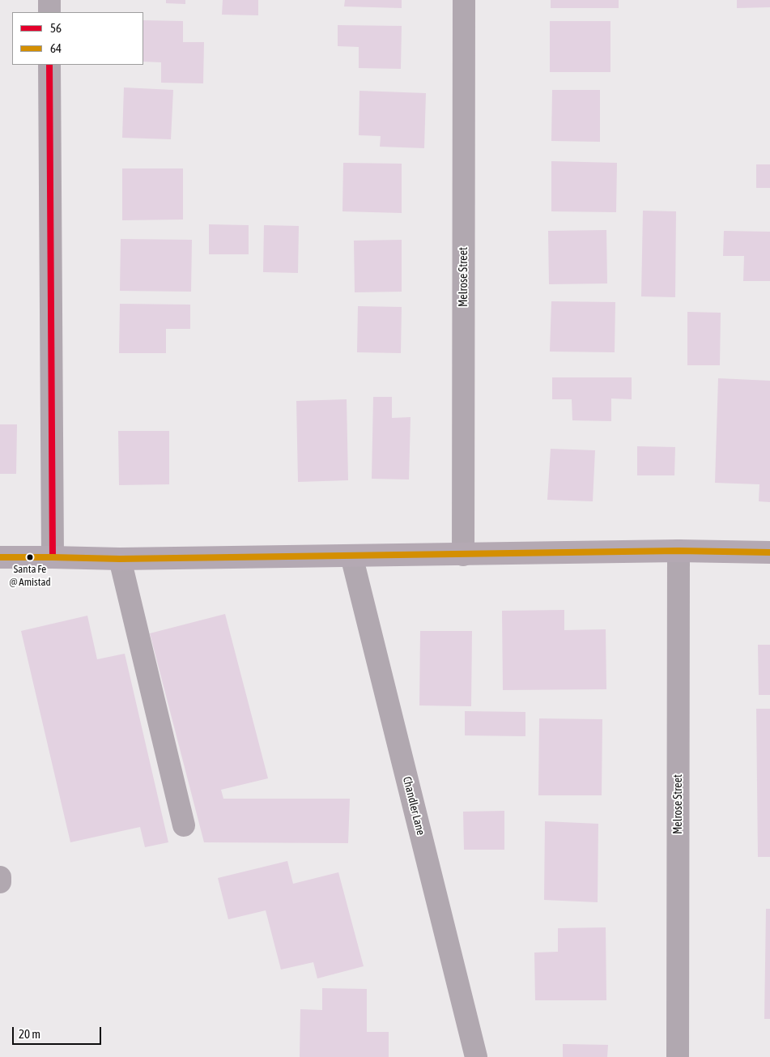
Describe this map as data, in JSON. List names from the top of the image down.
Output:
{
  "streets": {
    "street": ["Melrose Street", "Chandler Lane"]
  },
  "places": ["Santa Fe @ Amistad"],
  "lines": ["transit line 56", "transit line 64"],
  "legend": ["56", "64"],
  "scale_bar": "20 m"
}
